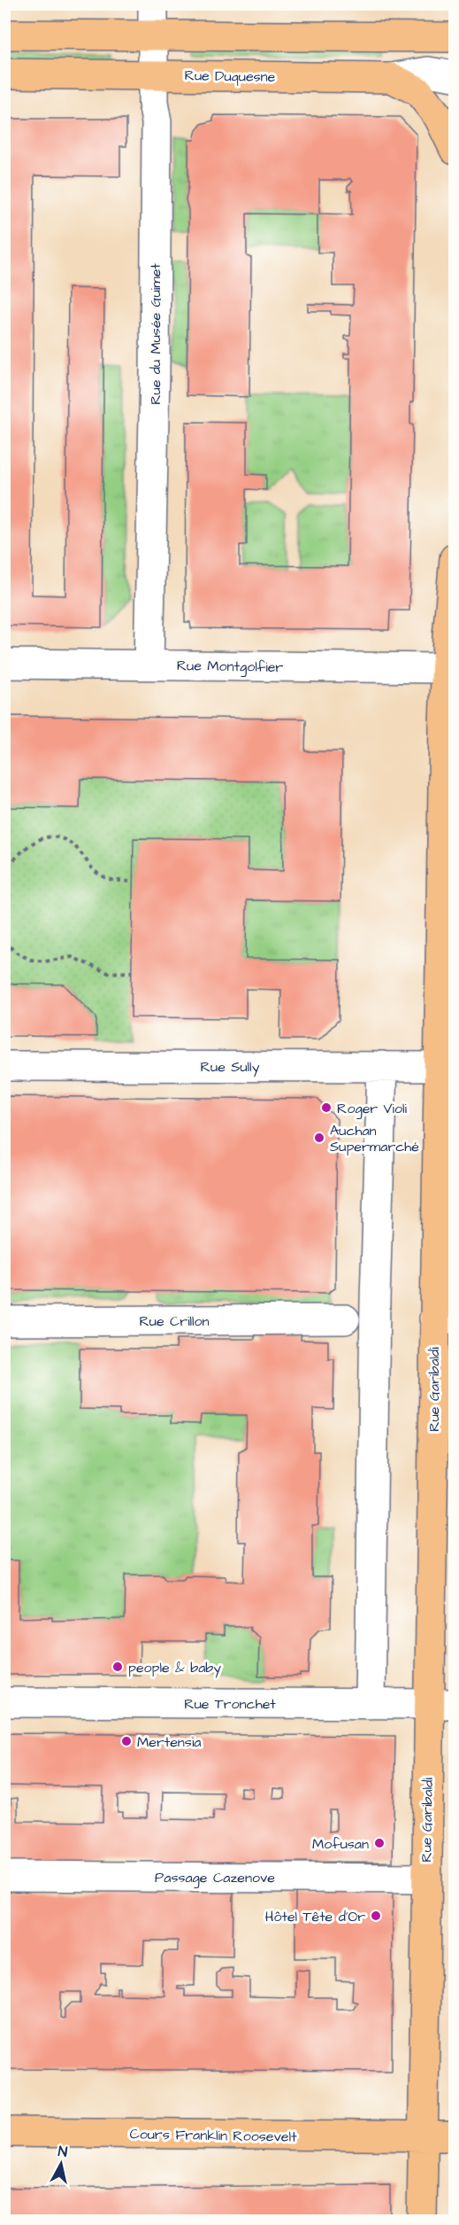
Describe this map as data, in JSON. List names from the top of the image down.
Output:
{
  "streets": {
    "main road": ["Rue Duquesne", "Rue Garibaldi", "Cours Franklin Roosevelt"],
    "street": [
      "Rue du Musée Guimet",
      "Rue Montgolfier",
      "Rue Sully",
      "Rue Crillon",
      "Rue Tronchet",
      "Passage Cazenove"
    ]
  },
  "crossings": [
    ["Rue Duquesne", "Rue du Musée Guimet"],
    ["Rue du Musée Guimet", "Rue Montgolfier"],
    ["Rue Montgolfier", "Rue Garibaldi"],
    ["Rue Sully", "Rue Garibaldi"],
    ["Rue Garibaldi", "Rue Tronchet"],
    ["Rue Garibaldi", "Passage Cazenove"],
    ["Rue Garibaldi", "Cours Franklin Roosevelt"]
  ],
  "places": [
    "Roger Violi",
    "Auchan Supermarché",
    "people & baby",
    "Mertensia",
    "Mofusan",
    "Hôtel Tête d'Or"
  ],
  "north": "top"
}
